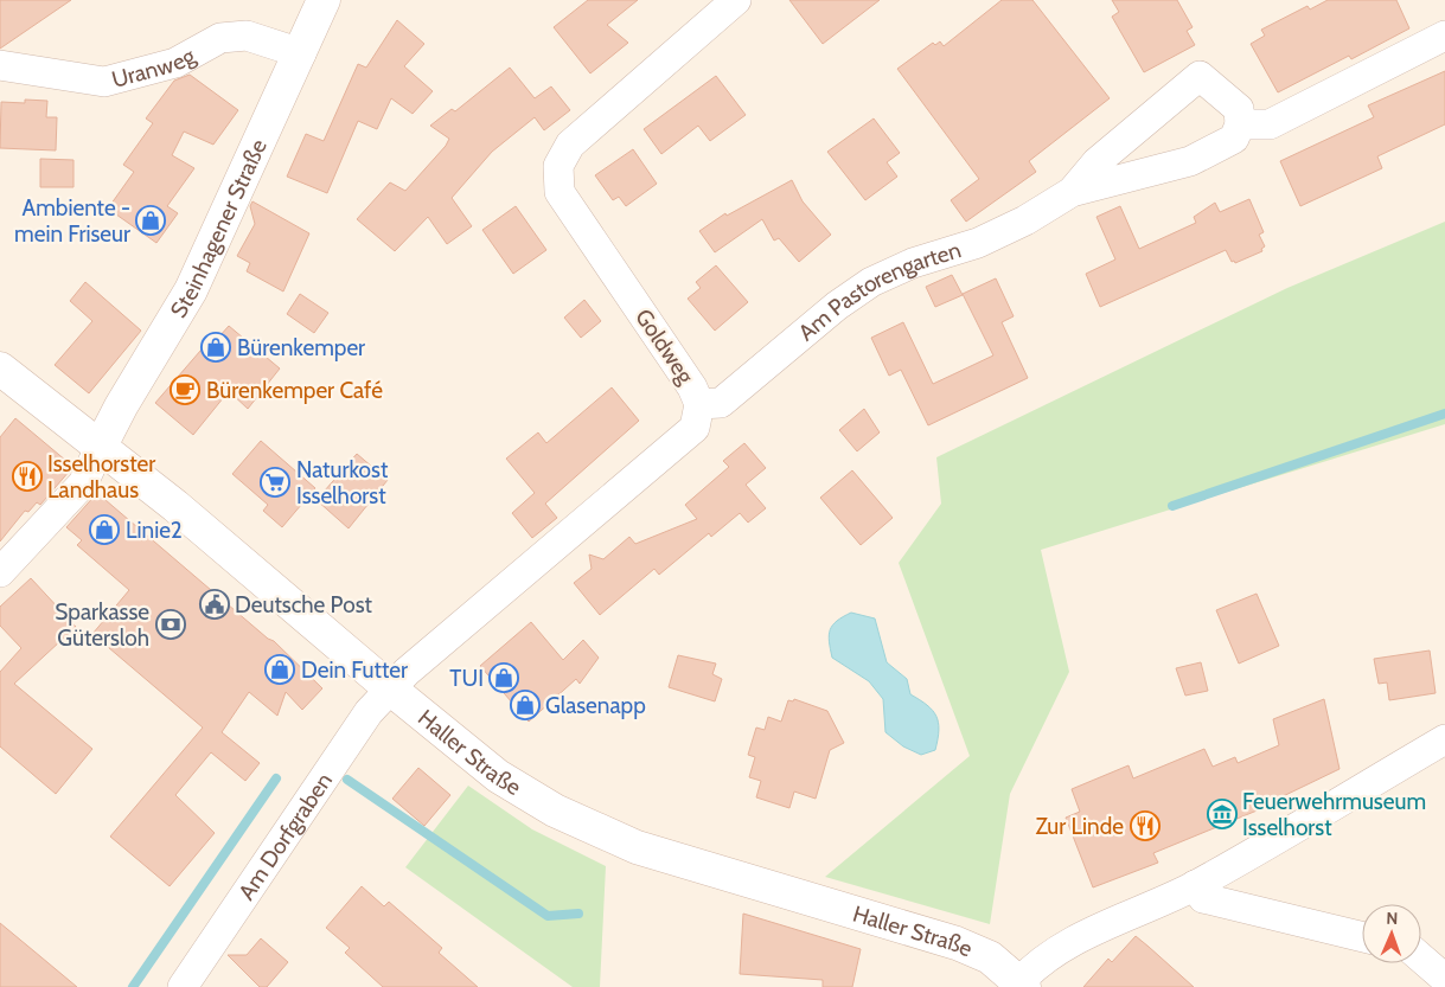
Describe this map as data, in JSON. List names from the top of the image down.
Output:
{
  "streets": {
    "street": [
      "Uranweg",
      "Steinhagener Straße",
      "Am Pastorengarten",
      "Goldweg",
      "Haller Straße",
      "Am Dorfgraben"
    ]
  },
  "crossings": [
    ["Uranweg", "Steinhagener Straße"],
    ["Steinhagener Straße", "Haller Straße"],
    ["Am Pastorengarten", "Goldweg"],
    ["Goldweg", "Haller Straße"],
    ["Goldweg", "Am Dorfgraben"],
    ["Haller Straße", "Am Dorfgraben"]
  ],
  "places": {
    "shop": [
      "Ambiente - mein Friseur",
      "Bürenkemper",
      "Linie2",
      "Dein Futter",
      "TUI",
      "Glasenapp"
    ],
    "cafe": ["Bürenkemper Café"],
    "restaurant": ["Isselhorster Landhaus", "Zur Linde"],
    "supermarket": ["Naturkost Isselhorst"],
    "public building": ["Deutsche Post"],
    "bank": ["Sparkasse Gütersloh"],
    "museum": ["Feuerwehrmuseum Isselhorst"]
  },
  "north": "top"
}
